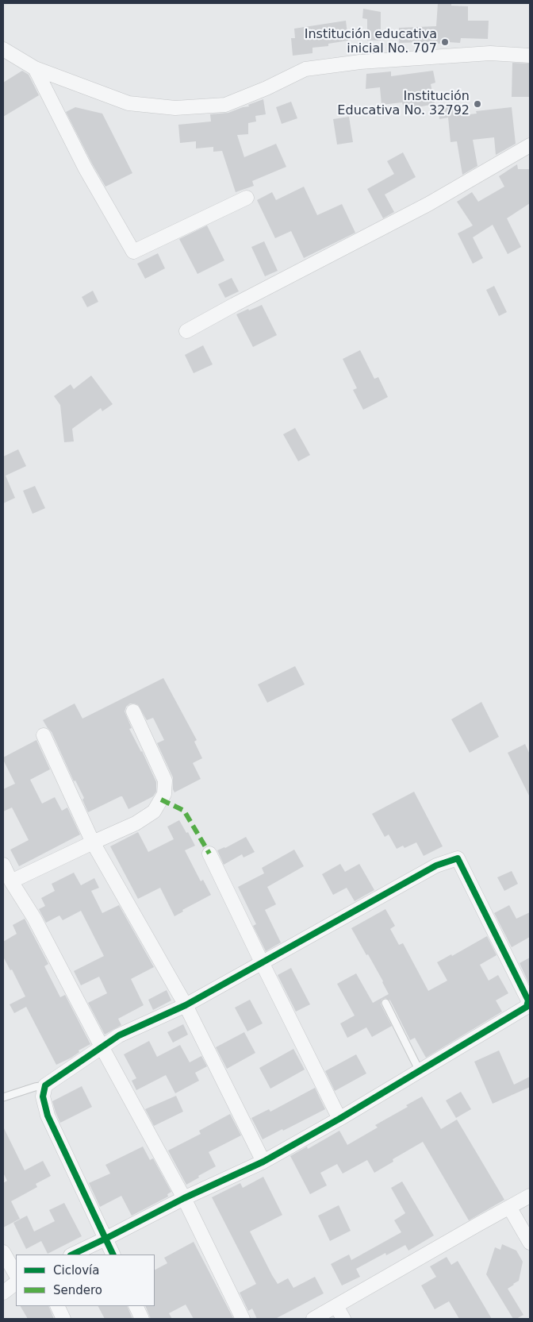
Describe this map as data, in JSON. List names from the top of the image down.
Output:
{
  "places": ["Institución educativa inicial No. 707", "Institución Educativa No. 32792"],
  "legend": ["Ciclovía", "Sendero"]
}
